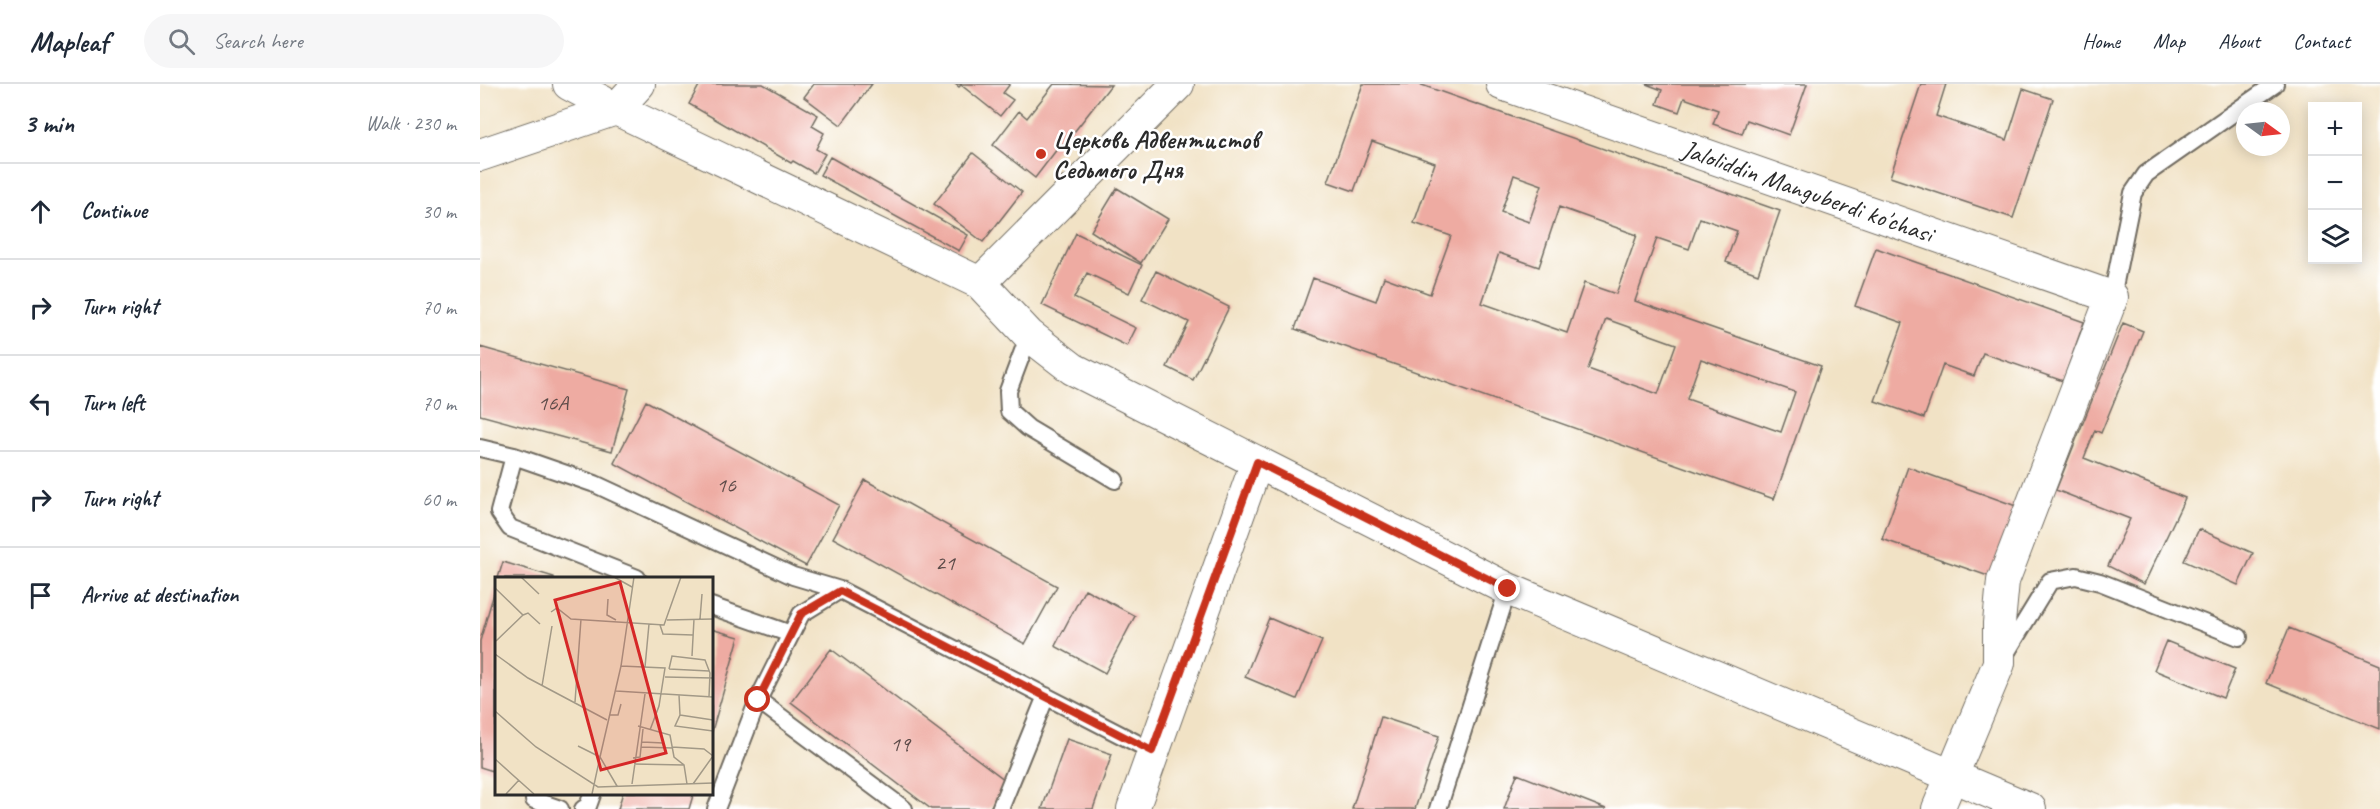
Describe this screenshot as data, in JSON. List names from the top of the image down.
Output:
{
  "streets": {
    "street": ["Jaloliddin Manguberdi ko'chasi"]
  },
  "places": ["Церковь Адвентистов Седьмого Дня"],
  "house_numbers": [
    "16А",
    "16",
    "21",
    "19"
  ],
  "north": "right",
  "page": {
    "header": "Mapleaf",
    "search": "Search here",
    "nav": [
      "Home",
      "Map",
      "About",
      "Contact"
    ],
    "heading": ["3 min", "Walk · 230 m"],
    "map_buttons": ["+", "−"],
    "list": [
      ["Continue", "30 m"],
      ["Turn right", "70 m"],
      ["Turn left", "70 m"],
      ["Turn right", "60 m"],
      "Arrive at destination"
    ]
  }
}
